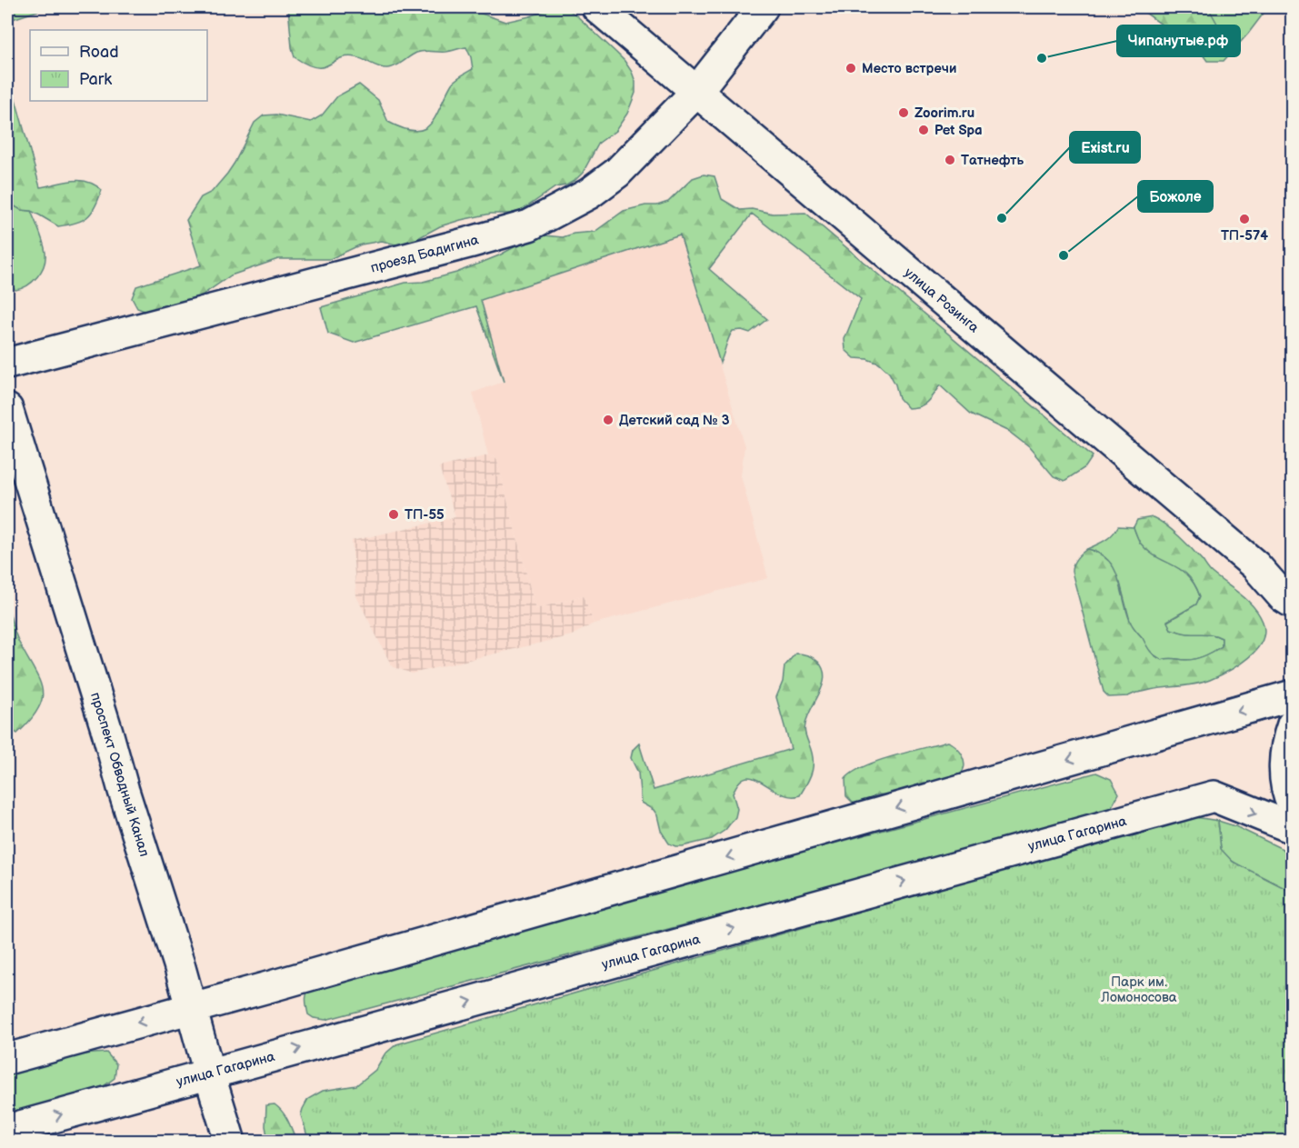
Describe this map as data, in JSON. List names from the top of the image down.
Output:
{
  "streets": {
    "main road": [
      "проезд Бадигина",
      "улица Розинга",
      "проспект Обводный Канал",
      "улица Гагарина"
    ]
  },
  "crossings": [
    ["проезд Бадигина", "улица Розинга"],
    ["проспект Обводный Канал", "улица Гагарина"]
  ],
  "parks": ["Парк им. Ломоносова"],
  "places": [
    "Чипанутые.рф",
    "Место встречи",
    "Zoorim.ru",
    "Pet Spa",
    "Татнефть",
    "Exist.ru",
    "ТП-574",
    "Божоле",
    "Детский сад № 3",
    "ТП-55"
  ],
  "legend": ["Road", "Park"]
}
